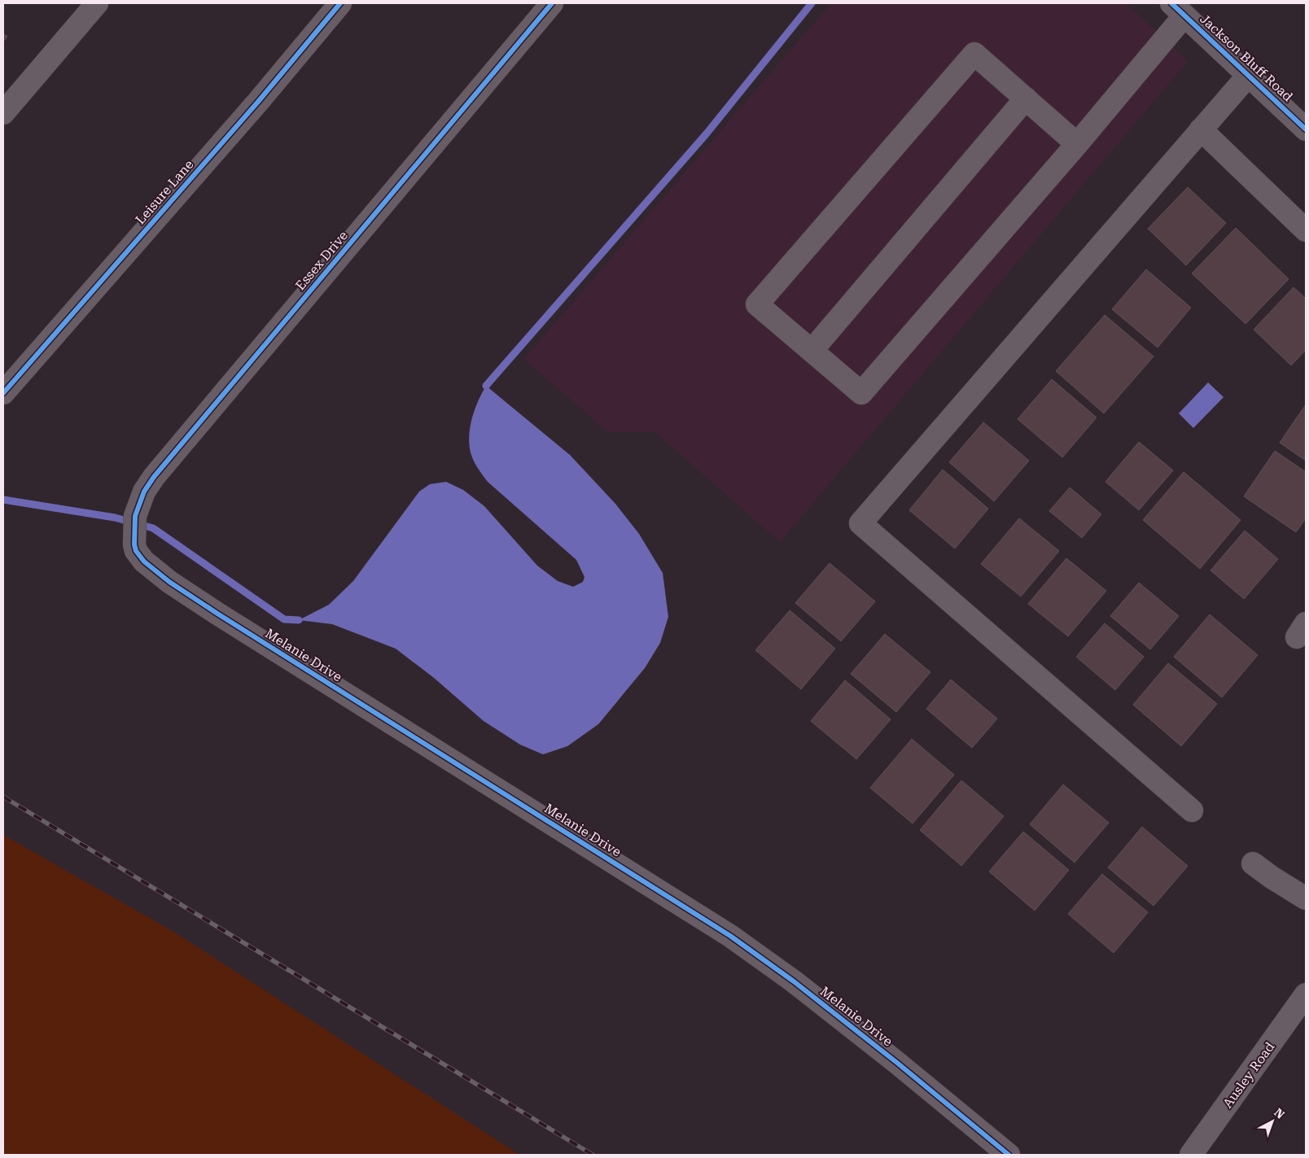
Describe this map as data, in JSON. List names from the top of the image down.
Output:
{
  "streets": {
    "street": [
      "Jackson Bluff Road",
      "Leisure Lane",
      "Essex Drive",
      "Melanie Drive",
      "Ausley Road"
    ]
  },
  "crossings": [
    ["Essex Drive", "Melanie Drive"]
  ],
  "north": "top right"
}
